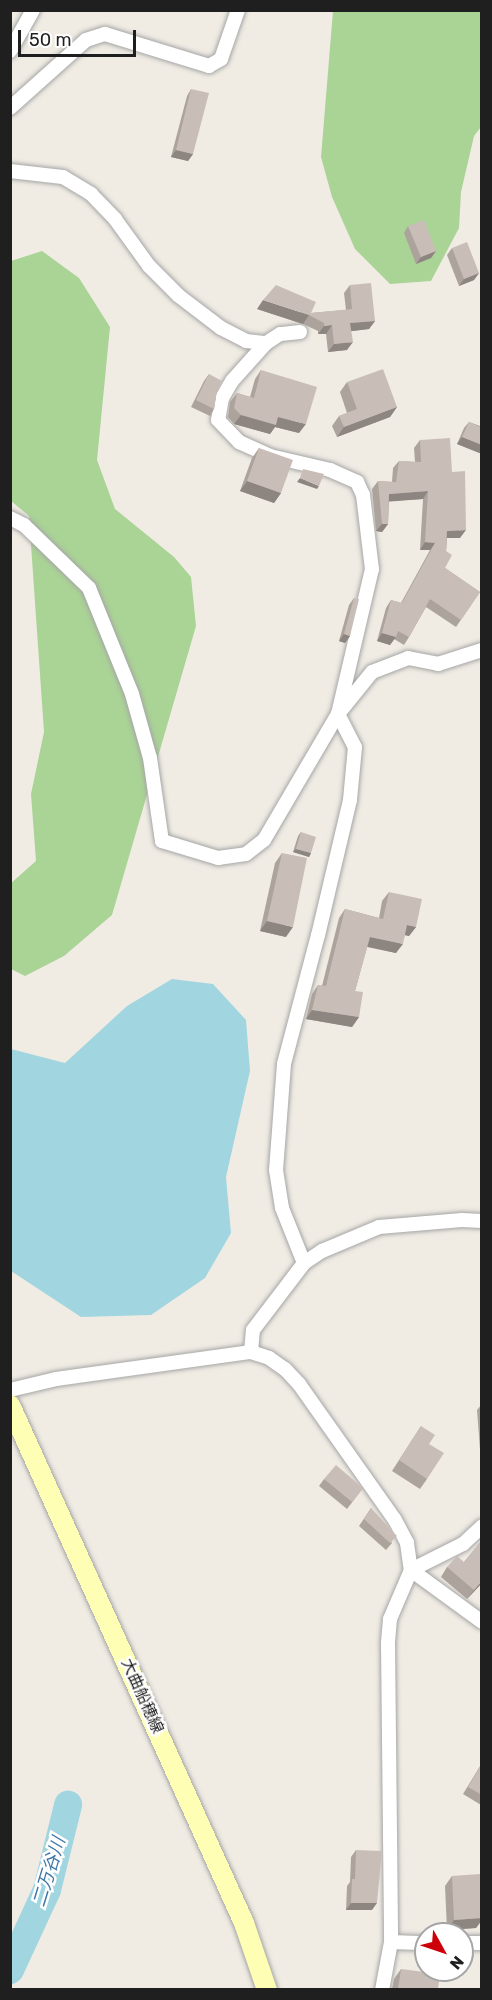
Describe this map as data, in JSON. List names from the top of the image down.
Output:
{
  "streets": {
    "main road": ["大曲船穂線"]
  },
  "water": ["二万谷川"],
  "scale_bar": "50 m",
  "north": "bottom right"
}
